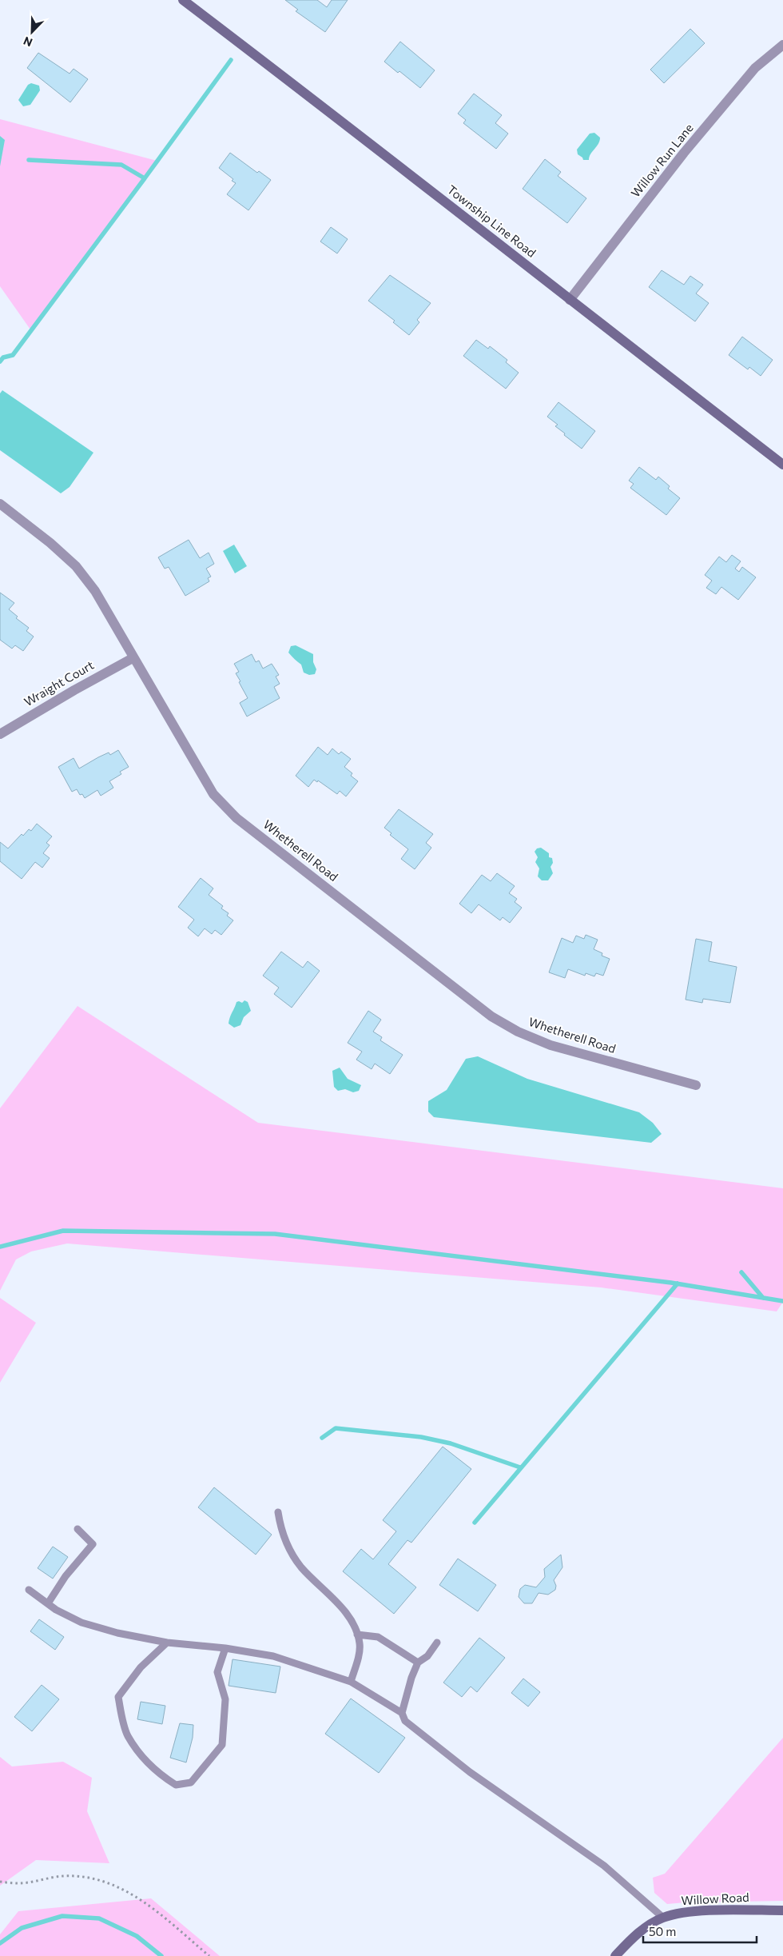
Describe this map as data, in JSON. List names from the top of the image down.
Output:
{
  "streets": {
    "street": [
      "Willow Run Lane",
      "Township Line Road",
      "Wraight Court",
      "Whetherell Road",
      "Willow Road"
    ]
  },
  "crossings": [
    ["Willow Run Lane", "Township Line Road"],
    ["Wraight Court", "Whetherell Road"]
  ],
  "scale_bar": "50 m",
  "north": "bottom left"
}
